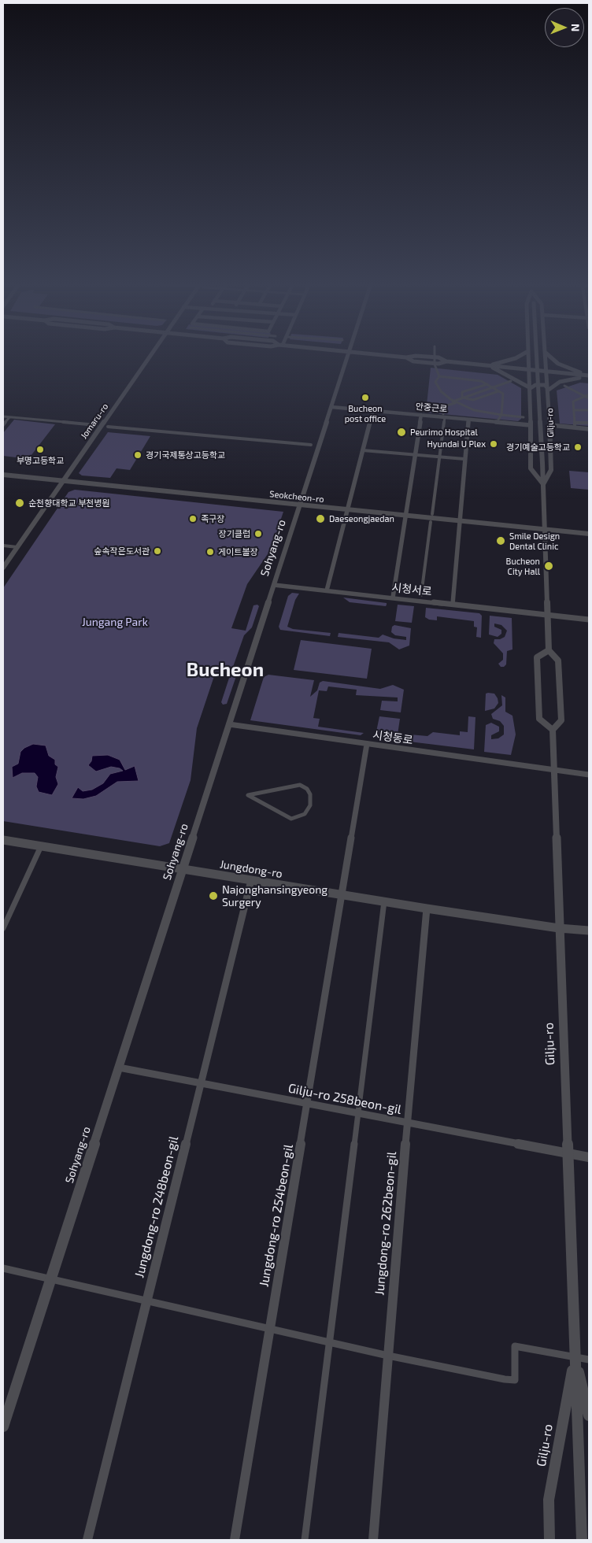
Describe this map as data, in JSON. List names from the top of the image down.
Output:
{
  "streets": {
    "street": [
      "안중근로",
      "Jomaru-ro",
      "Gilju-ro",
      "Seokcheon-ro",
      "Sohyang-ro",
      "시청서로",
      "시청동로",
      "Jungdong-ro",
      "Gilju-ro 258beon-gil",
      "Jungdong-ro 248beon-gil",
      "Jungdong-ro 254beon-gil",
      "Jungdong-ro 262beon-gil"
    ]
  },
  "crossings": [
    ["안중근로", "Gilju-ro"],
    ["안중근로", "Sohyang-ro"],
    ["Jomaru-ro", "Seokcheon-ro"],
    ["Gilju-ro", "Seokcheon-ro"],
    ["Gilju-ro", "시청서로"],
    ["Gilju-ro", "시청동로"],
    ["Gilju-ro", "Jungdong-ro"],
    ["Gilju-ro", "Gilju-ro 258beon-gil"],
    ["Seokcheon-ro", "Sohyang-ro"],
    ["Sohyang-ro", "시청서로"],
    ["Sohyang-ro", "시청동로"],
    ["Sohyang-ro", "Jungdong-ro"],
    ["Sohyang-ro", "Gilju-ro 258beon-gil"],
    ["시청동로", "Jungdong-ro 254beon-gil"],
    ["Jungdong-ro", "Jungdong-ro 248beon-gil"],
    ["Jungdong-ro", "Jungdong-ro 254beon-gil"],
    ["Jungdong-ro", "Jungdong-ro 262beon-gil"],
    ["Gilju-ro 258beon-gil", "Jungdong-ro 248beon-gil"],
    ["Gilju-ro 258beon-gil", "Jungdong-ro 254beon-gil"],
    ["Gilju-ro 258beon-gil", "Jungdong-ro 262beon-gil"]
  ],
  "districts": ["Bucheon"],
  "parks": ["Jungang Park"],
  "places": [
    "Bucheon post office",
    "Peurimo Hospital",
    "Hyundai U Plex",
    "경기예술고등학교",
    "부명고등학교",
    "경기국제통상고등학교",
    "순천향대학교 부천병원",
    "족구장",
    "Daeseongjaedan",
    "장기클럽",
    "Smile Design Dental Clinic",
    "숲속작은도서관",
    "게이트볼장",
    "Bucheon City Hall",
    "Najonghansingyeong Surgery"
  ],
  "north": "right"
}
